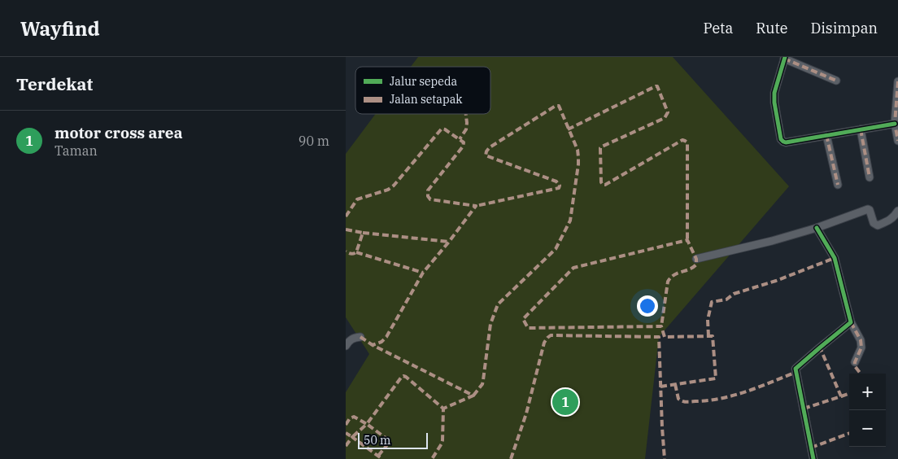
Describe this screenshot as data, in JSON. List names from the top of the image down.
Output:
{
  "legend": ["Jalur sepeda", "Jalan setapak"],
  "scale_bar": "50 m",
  "page": {
    "header": "Wayfind",
    "nav": ["Peta", "Rute", "Disimpan"],
    "heading": "Terdekat",
    "list": [
      {
        "mark": "1",
        "name": "motor cross area",
        "note": "Taman",
        "value": "90 m"
      }
    ],
    "map_buttons": ["+", "−"],
    "pins": "1",
    "scale": "50 m"
  }
}
